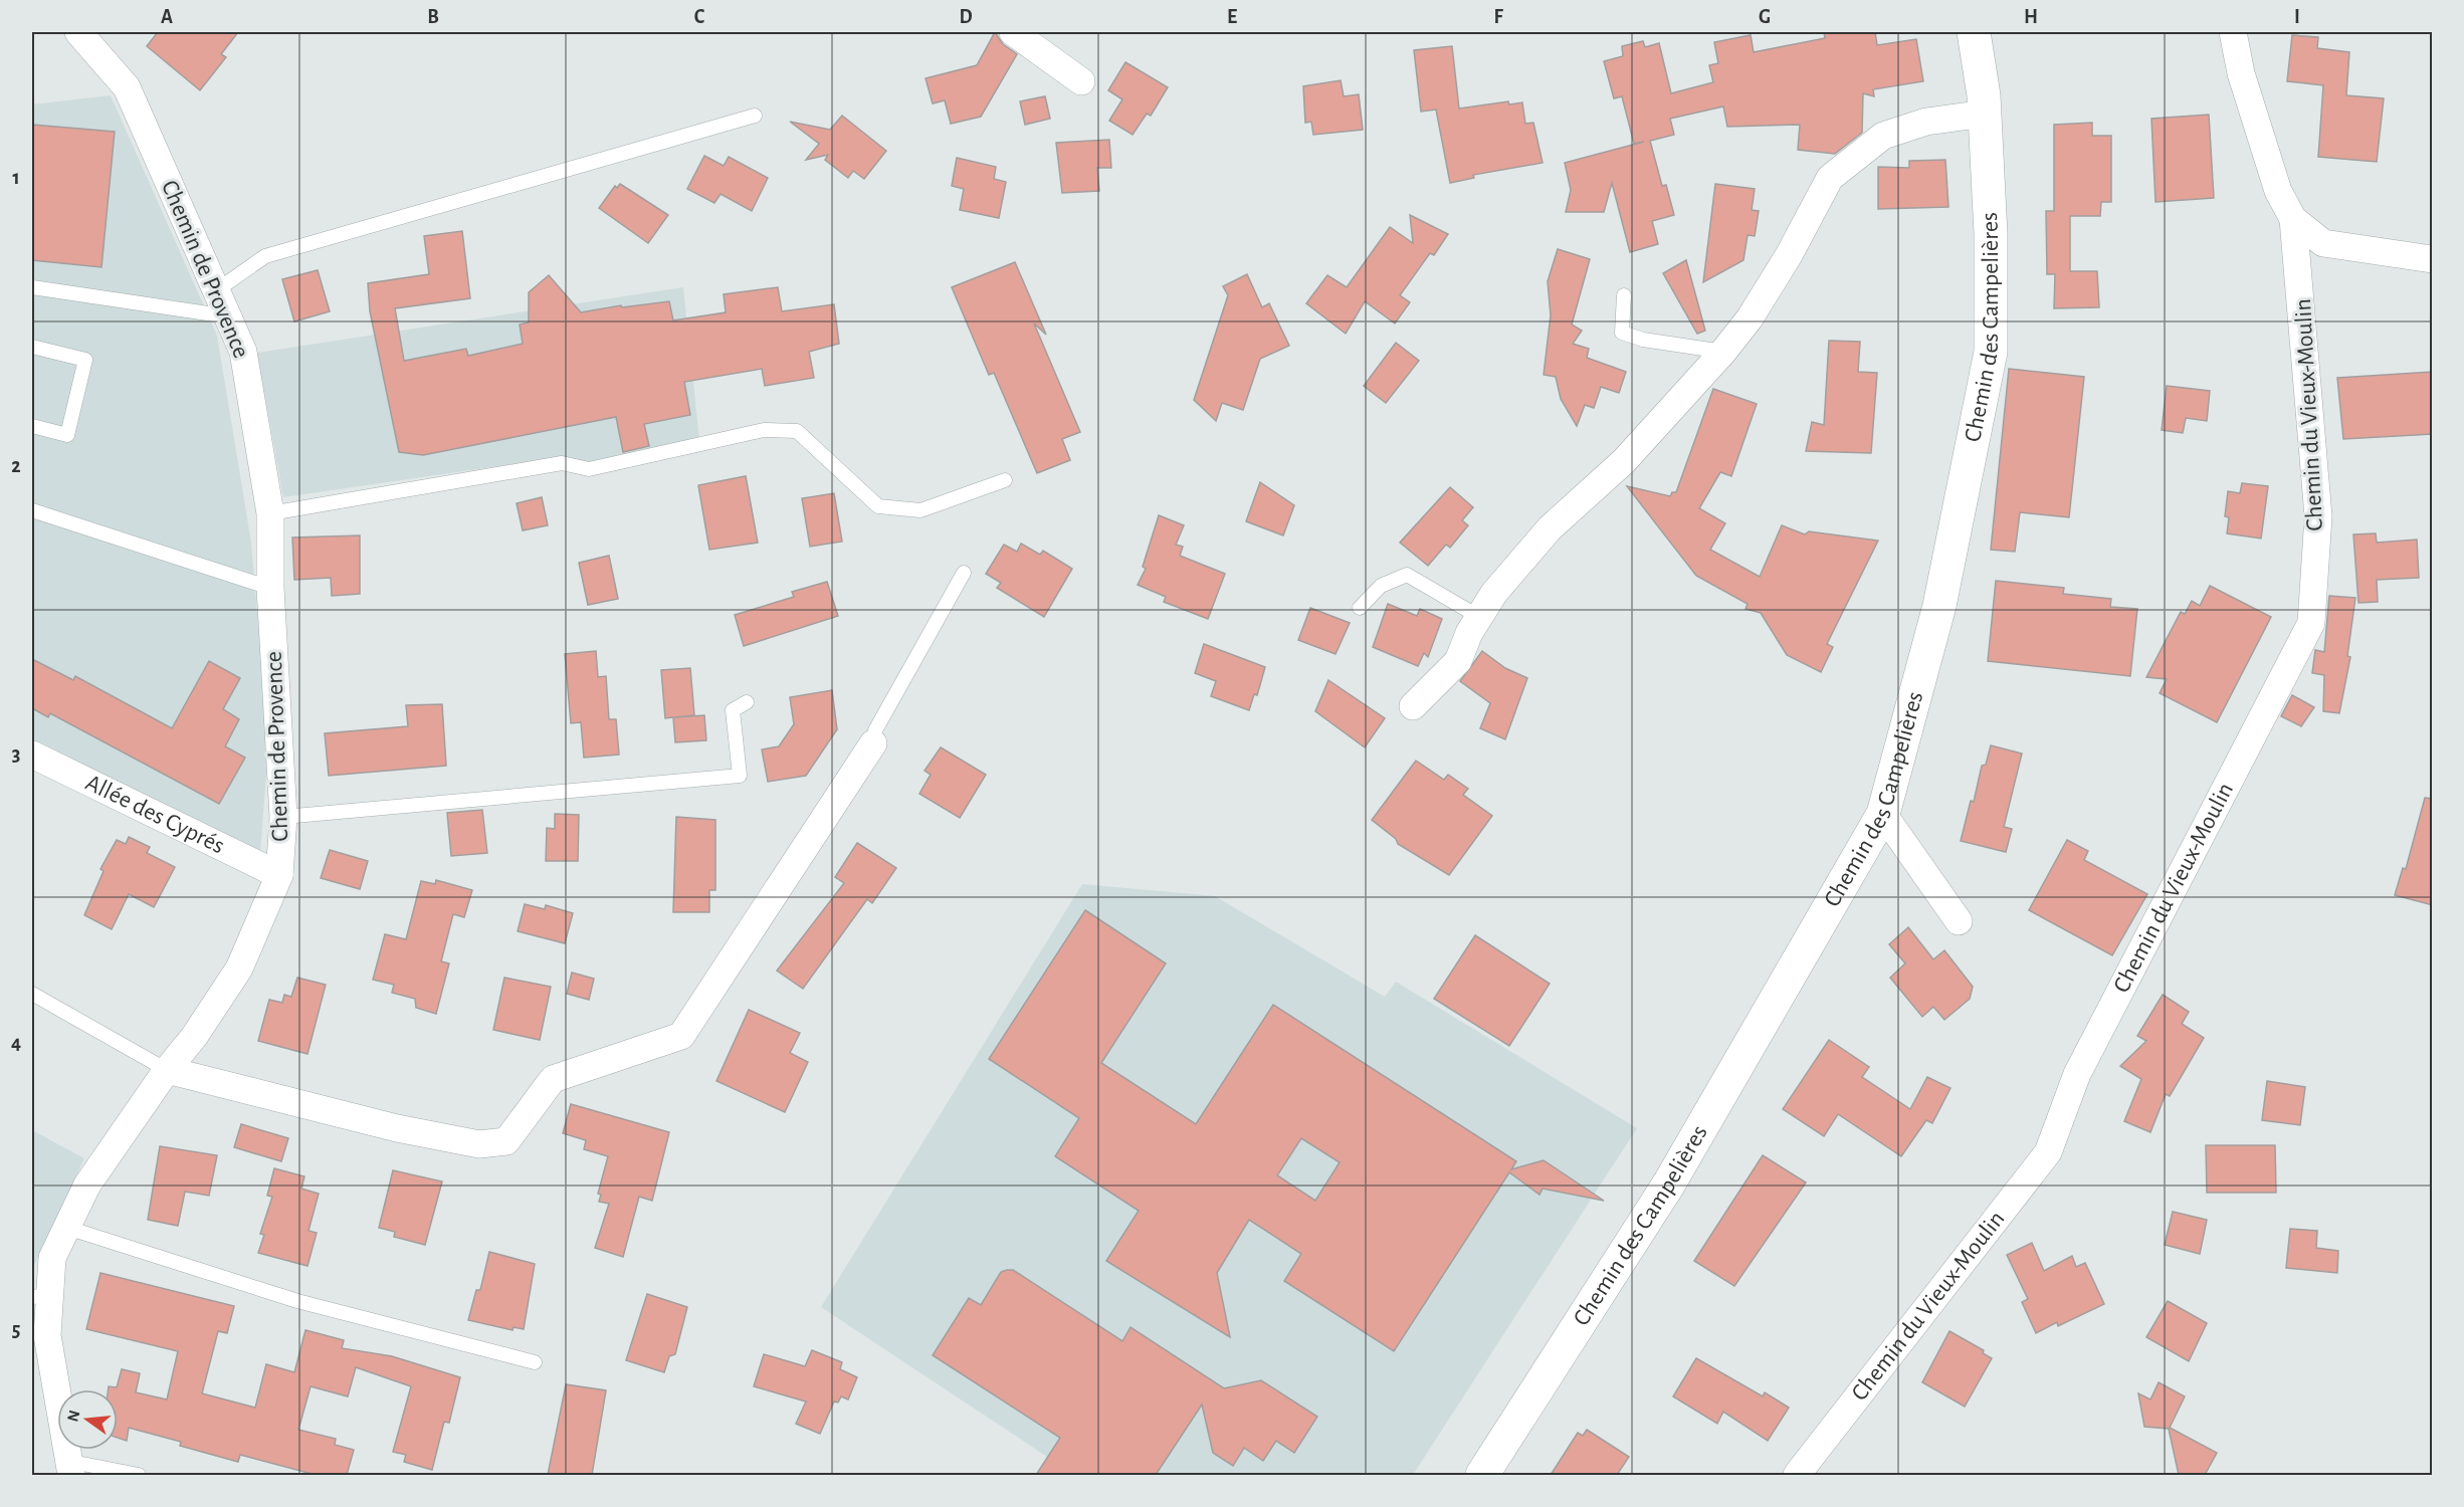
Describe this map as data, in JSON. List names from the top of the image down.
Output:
{
  "streets": {
    "main road": ["Chemin des Campelières"],
    "street": ["Chemin de Provence", "Chemin du Vieux-Moulin", "Allée des Cyprés"]
  },
  "crossings": [
    ["Chemin de Provence", "Allée des Cyprés"]
  ],
  "north": "left",
  "grid": {
    "columns": [
      "A",
      "B",
      "C",
      "D",
      "E",
      "F",
      "G",
      "H",
      "I"
    ],
    "rows": [
      "1",
      "2",
      "3",
      "4",
      "5"
    ]
  }
}
